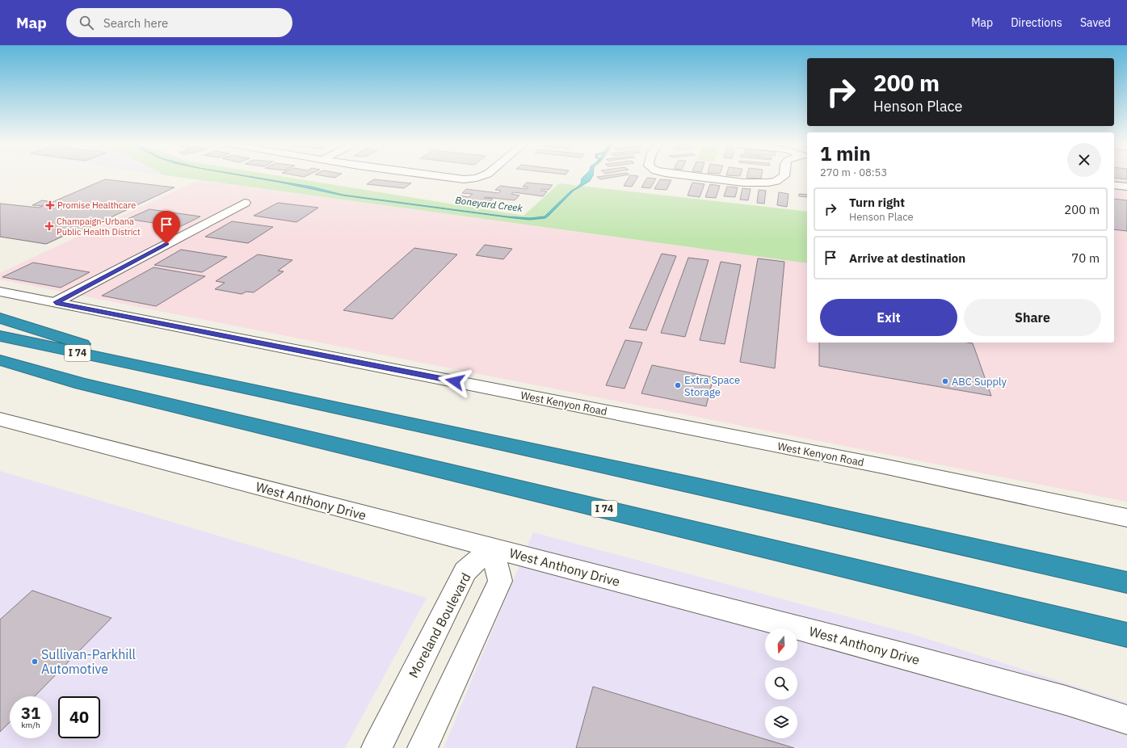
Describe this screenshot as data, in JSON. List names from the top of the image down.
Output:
{
  "streets": {
    "highway": ["I 74"],
    "street": ["West Kenyon Road", "West Anthony Drive", "Moreland Boulevard"]
  },
  "crossings": [
    ["West Anthony Drive", "Moreland Boulevard"]
  ],
  "water": ["Boneyard Creek"],
  "places": {
    "health": ["Promise Healthcare", "Champaign-Urbana Public Health District"],
    "other": ["ABC Supply", "Extra Space Storage", "Sullivan-Parkhill Automotive"]
  },
  "north": "bottom",
  "page": {
    "header": "Map",
    "search": "Search here",
    "nav": ["Map", "Directions", "Saved"],
    "turn": ["200 m", "Henson Place"],
    "heading": ["1 min", "270 m · 08:53"],
    "list": [
      {
        "name": "Turn right",
        "note": "Henson Place",
        "value": "200 m"
      },
      {
        "name": "Arrive at destination",
        "value": "70 m"
      }
    ],
    "buttons": ["Exit", "Share"],
    "speed": "31 km/h",
    "limit": "40"
  }
}
